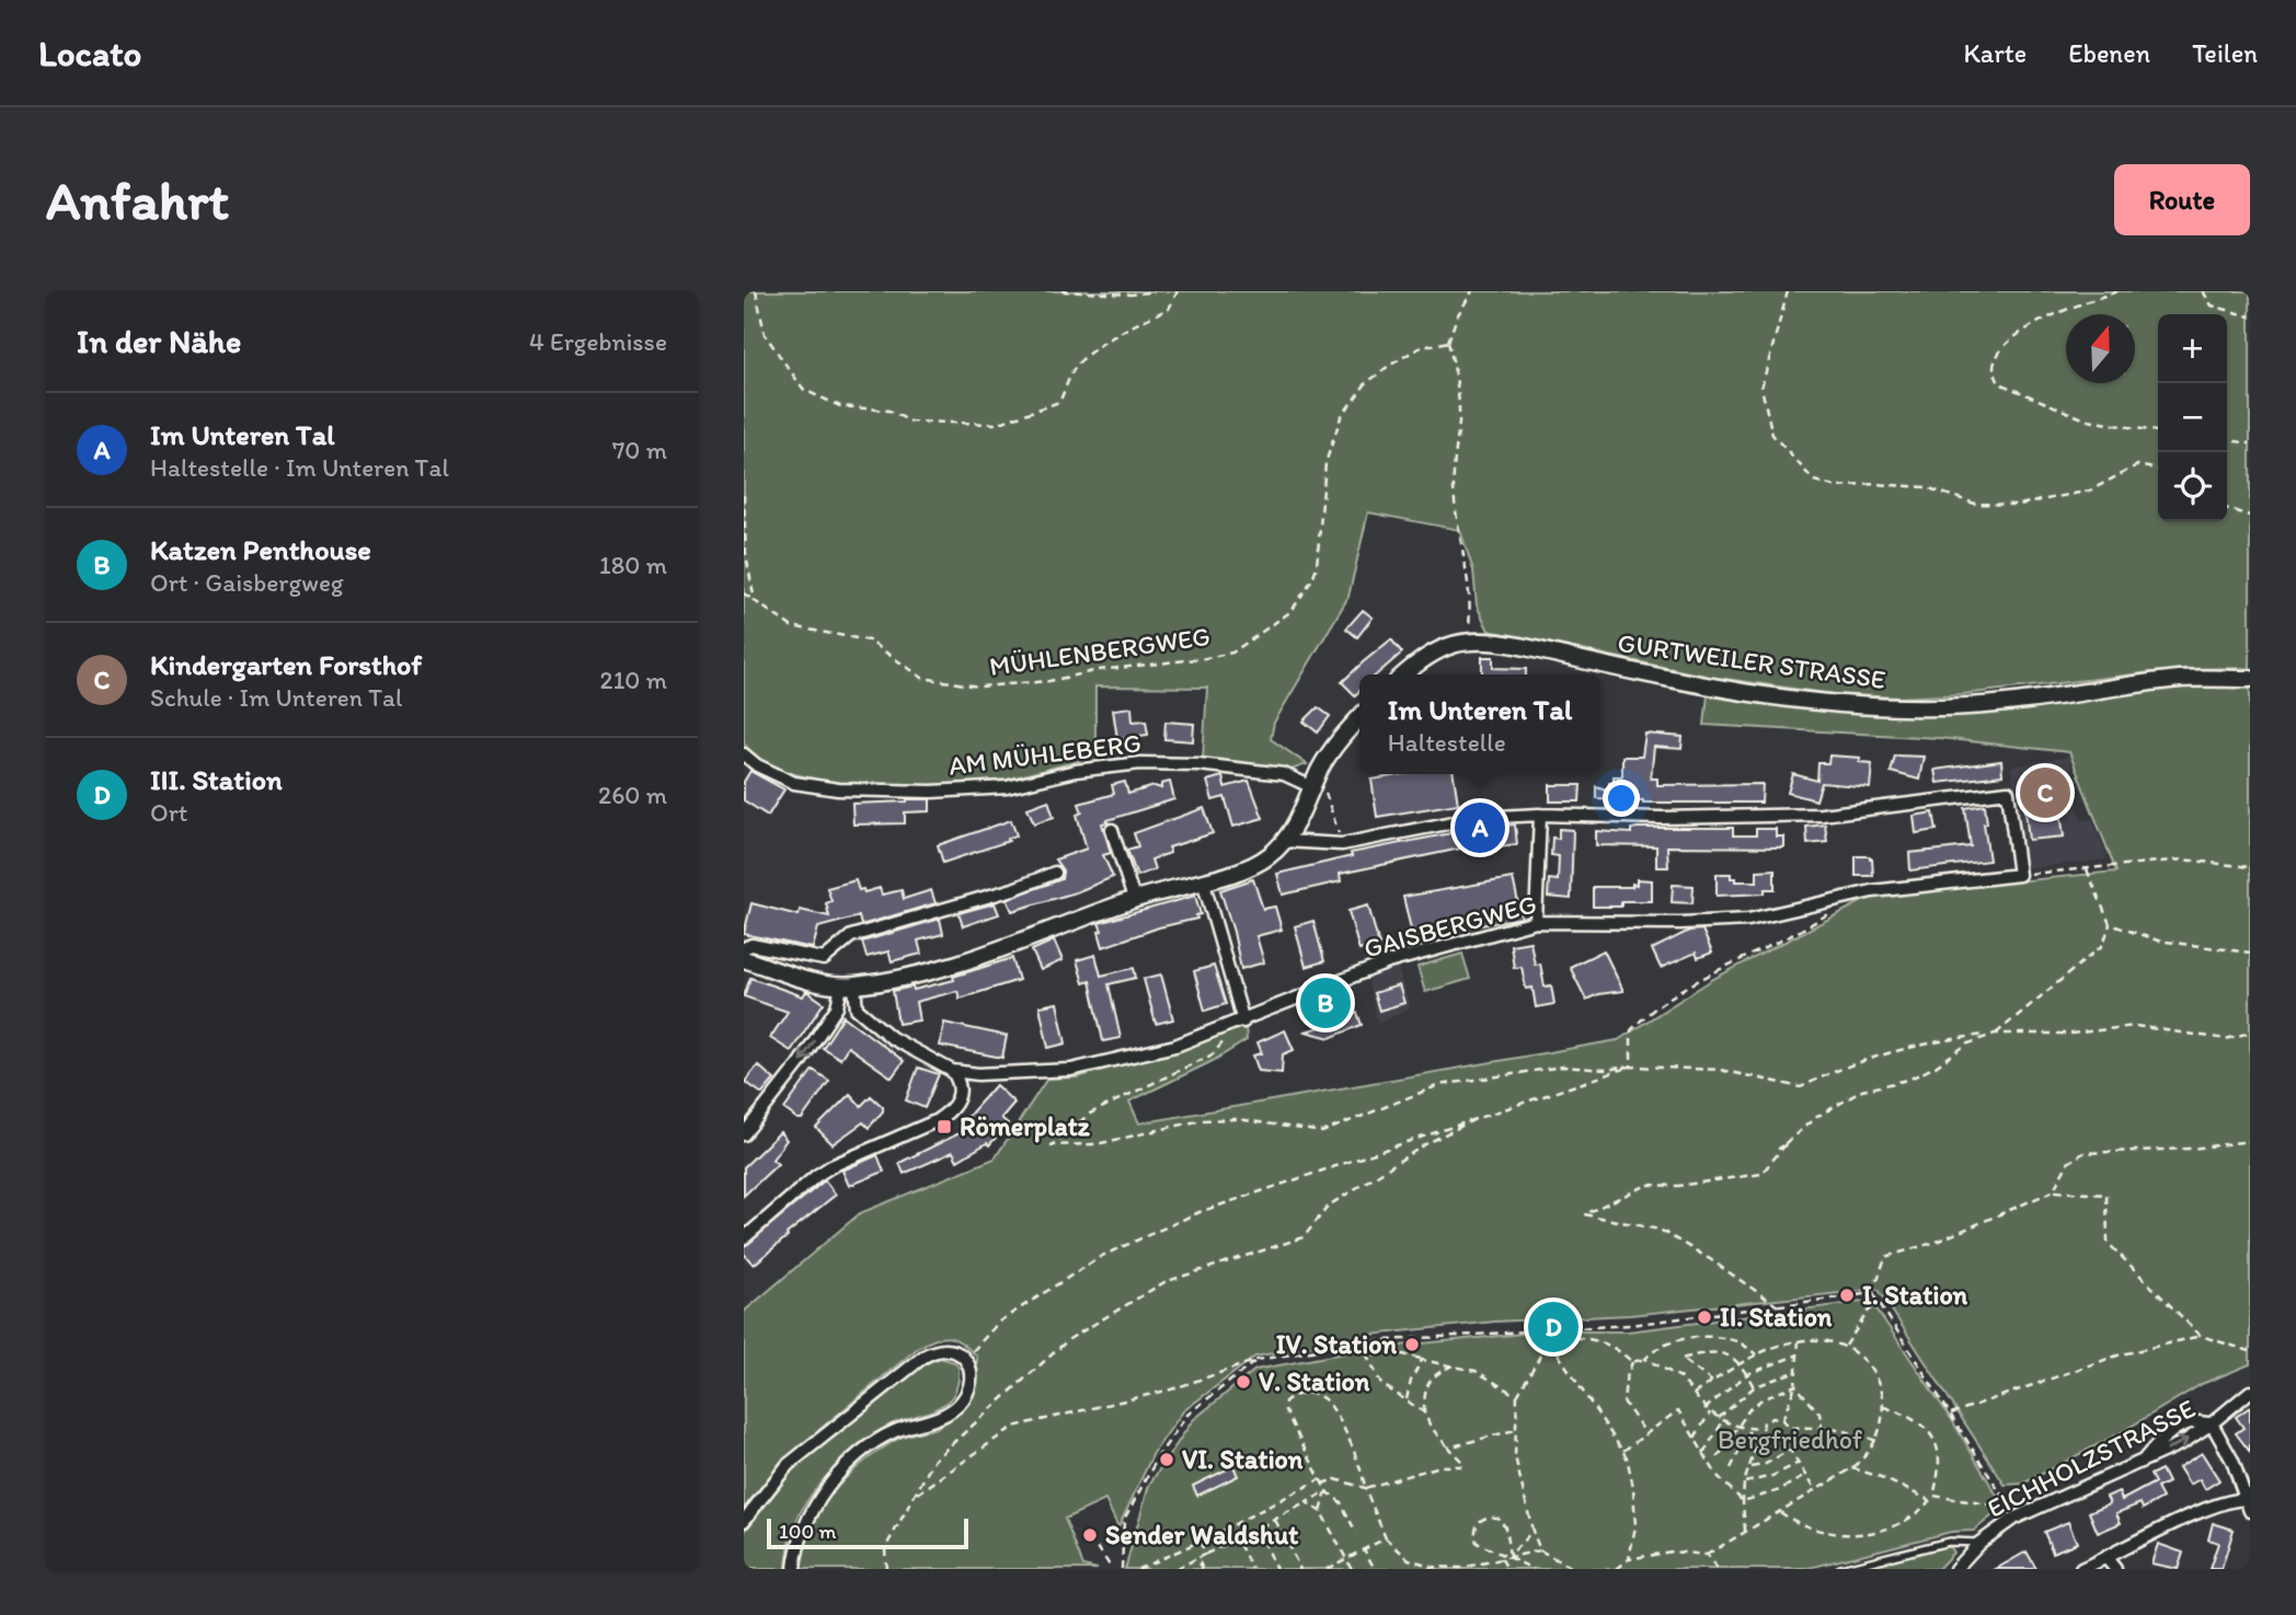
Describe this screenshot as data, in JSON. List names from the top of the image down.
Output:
{
  "streets": {
    "main road": ["GURTWEILER STRASSE"],
    "street": ["AM MÜHLEBERG", "GAISBERGWEG", "EICHHOLZSTRASSE"],
    "path": ["MÜHLENBERGWEG"]
  },
  "parks": ["Bergfriedhof"],
  "places": {
    "transit": ["Römerplatz"],
    "other": [
      "I. Station",
      "II. Station",
      "IV. Station",
      "V. Station",
      "VI. Station",
      "Sender Waldshut"
    ]
  },
  "scale_bar": "100 m",
  "north": "top",
  "page": {
    "header": "Locato",
    "nav": ["Karte", "Ebenen", "Teilen"],
    "buttons": "Route",
    "title": "Anfahrt",
    "heading": ["In der Nähe", "4 Ergebnisse"],
    "map_buttons": ["+", "−"],
    "list": [
      {
        "mark": "A",
        "name": "Im Unteren Tal",
        "note": "Haltestelle · Im Unteren Tal",
        "value": "70 m"
      },
      {
        "mark": "B",
        "name": "Katzen Penthouse",
        "note": "Ort · Gaisbergweg",
        "value": "180 m"
      },
      {
        "mark": "C",
        "name": "Kindergarten Forsthof",
        "note": "Schule · Im Unteren Tal",
        "value": "210 m"
      },
      {
        "mark": "D",
        "name": "III. Station",
        "note": "Ort",
        "value": "260 m"
      }
    ],
    "popup": ["Im Unteren Tal", "Haltestelle"],
    "pins": [
      "C",
      "A",
      "B",
      "D"
    ],
    "scale": "100 m"
  }
}
